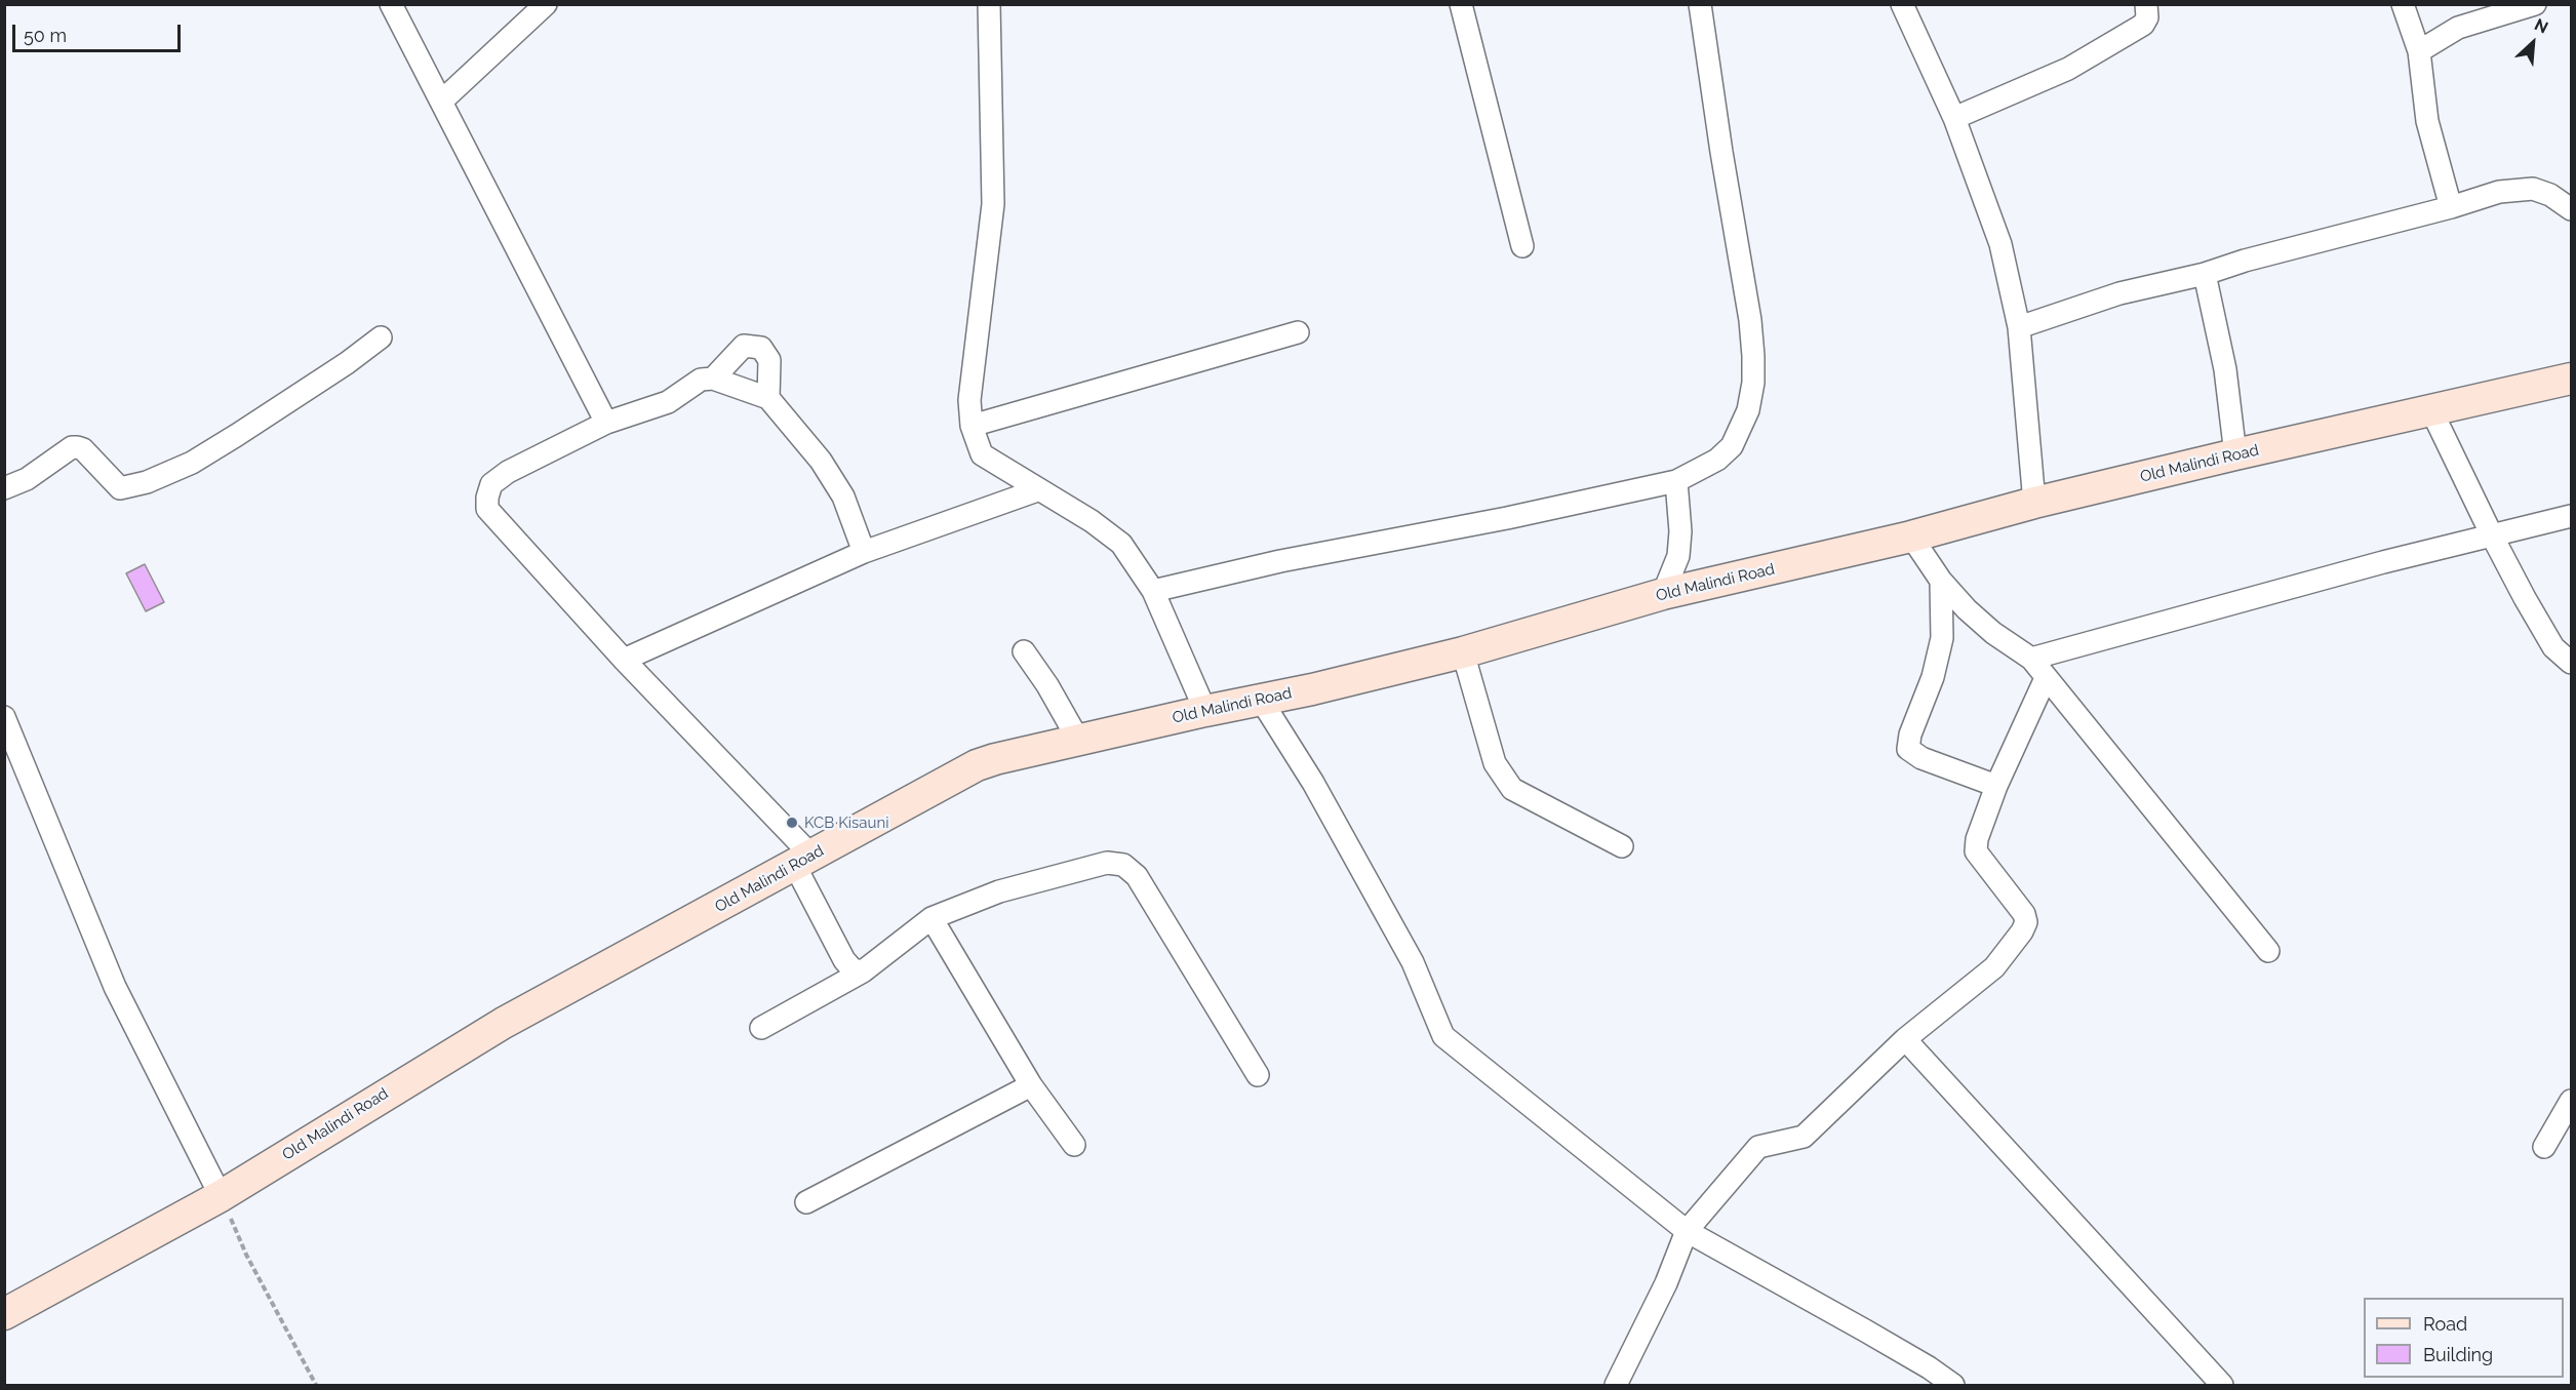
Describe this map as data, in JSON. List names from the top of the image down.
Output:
{
  "streets": {
    "main road": ["Old Malindi Road"]
  },
  "places": ["KCB Kisauni"],
  "legend": ["Road", "Building"],
  "scale_bar": "50 m",
  "north": "top right"
}
